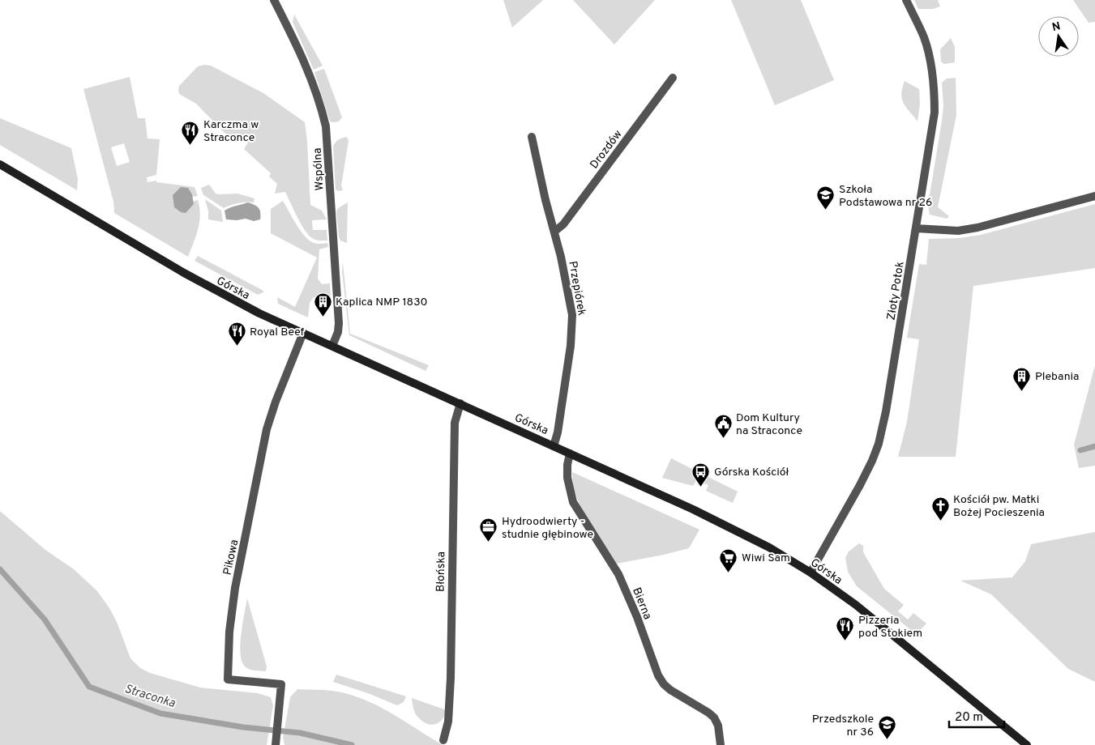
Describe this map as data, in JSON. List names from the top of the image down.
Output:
{
  "streets": {
    "street": [
      "Drozdów",
      "Wspólna",
      "Górska",
      "Przepiórek",
      "Złoty Potok",
      "Pikowa",
      "Błońska",
      "Bierna"
    ]
  },
  "crossings": [
    ["Drozdów", "Przepiórek"],
    ["Wspólna", "Górska"],
    ["Górska", "Przepiórek"],
    ["Górska", "Złoty Potok"],
    ["Górska", "Pikowa"],
    ["Górska", "Błońska"],
    ["Górska", "Bierna"]
  ],
  "water": ["Straconka"],
  "places": {
    "restaurant": ["Karczma w Straconce", "Royal Beef", "Pizzeria pod Stokiem"],
    "school or university": ["Szkoła Podstawowa nr 26", "Przedszkole nr 36"],
    "building": ["Kaplica NMP 1830", "Plebania"],
    "public building": ["Dom Kultury na Straconce"],
    "bus stop": ["Górska Kościół"],
    "church": ["Kościół pw. Matki Bożej Pocieszenia"],
    "office": ["Hydroodwierty - studnie głębinowe"],
    "supermarket": ["Wiwi Sam"]
  },
  "scale_bar": "20 m",
  "north": "top"
}
